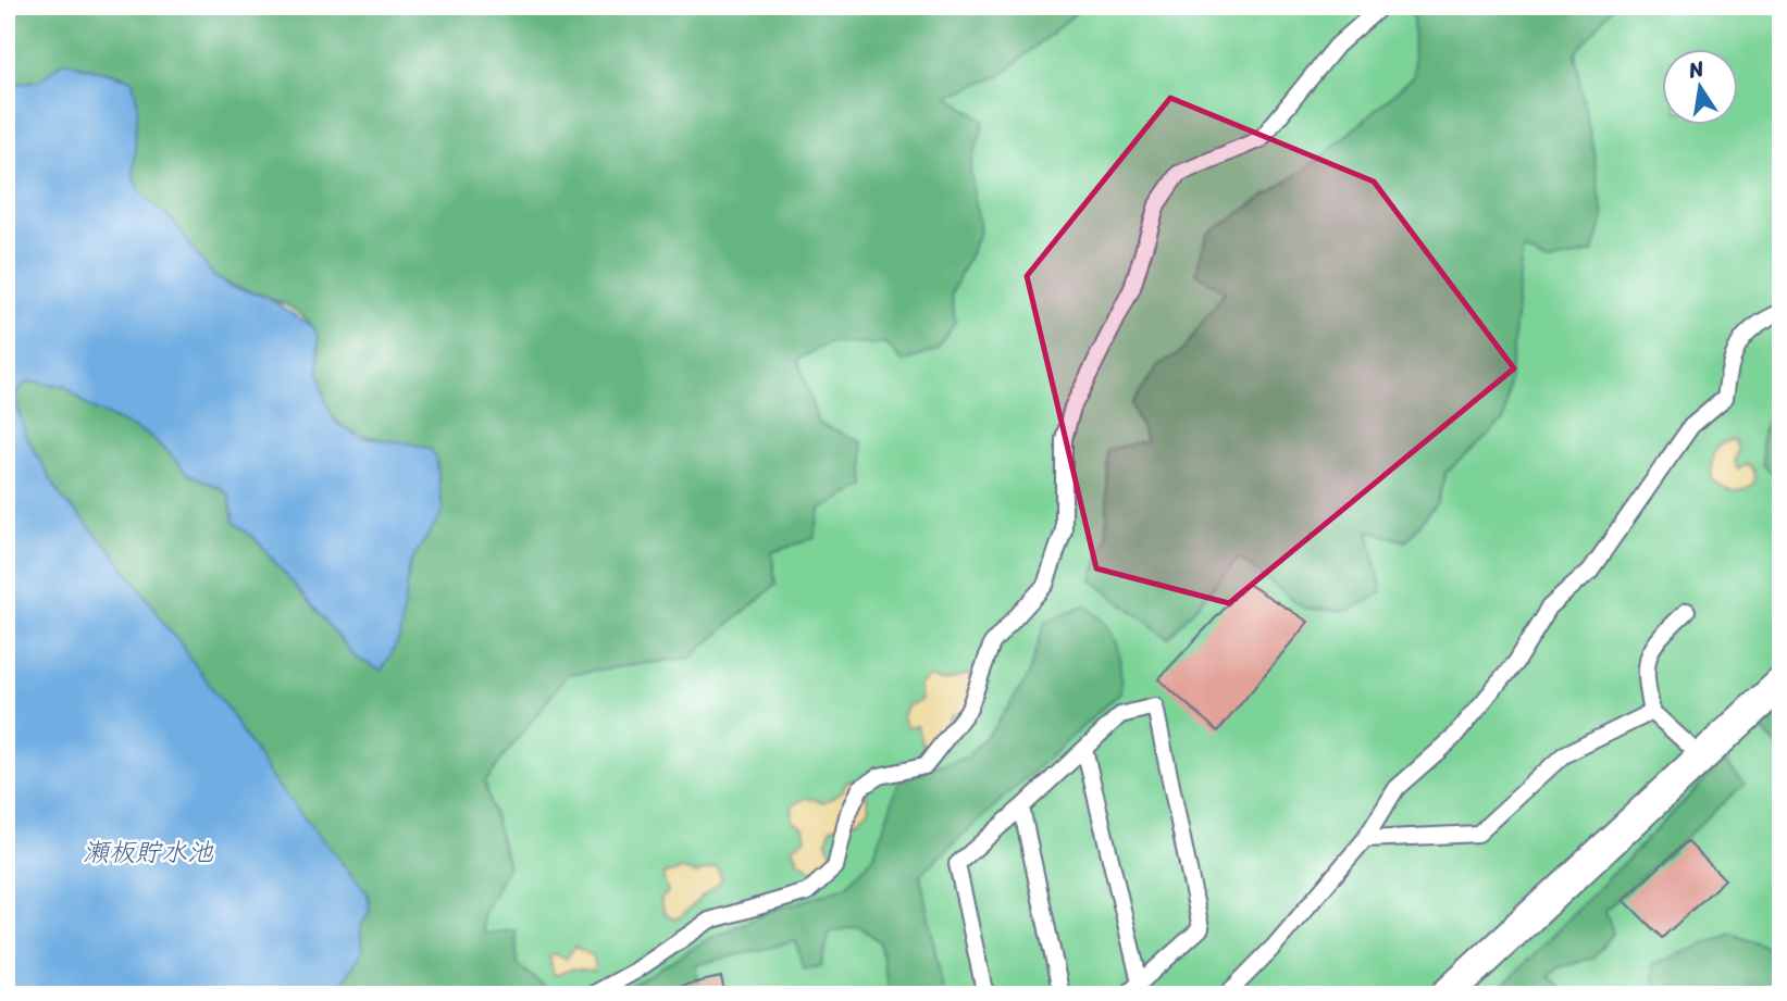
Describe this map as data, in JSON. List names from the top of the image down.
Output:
{
  "water": ["瀬板貯水池"],
  "north": "top"
}
